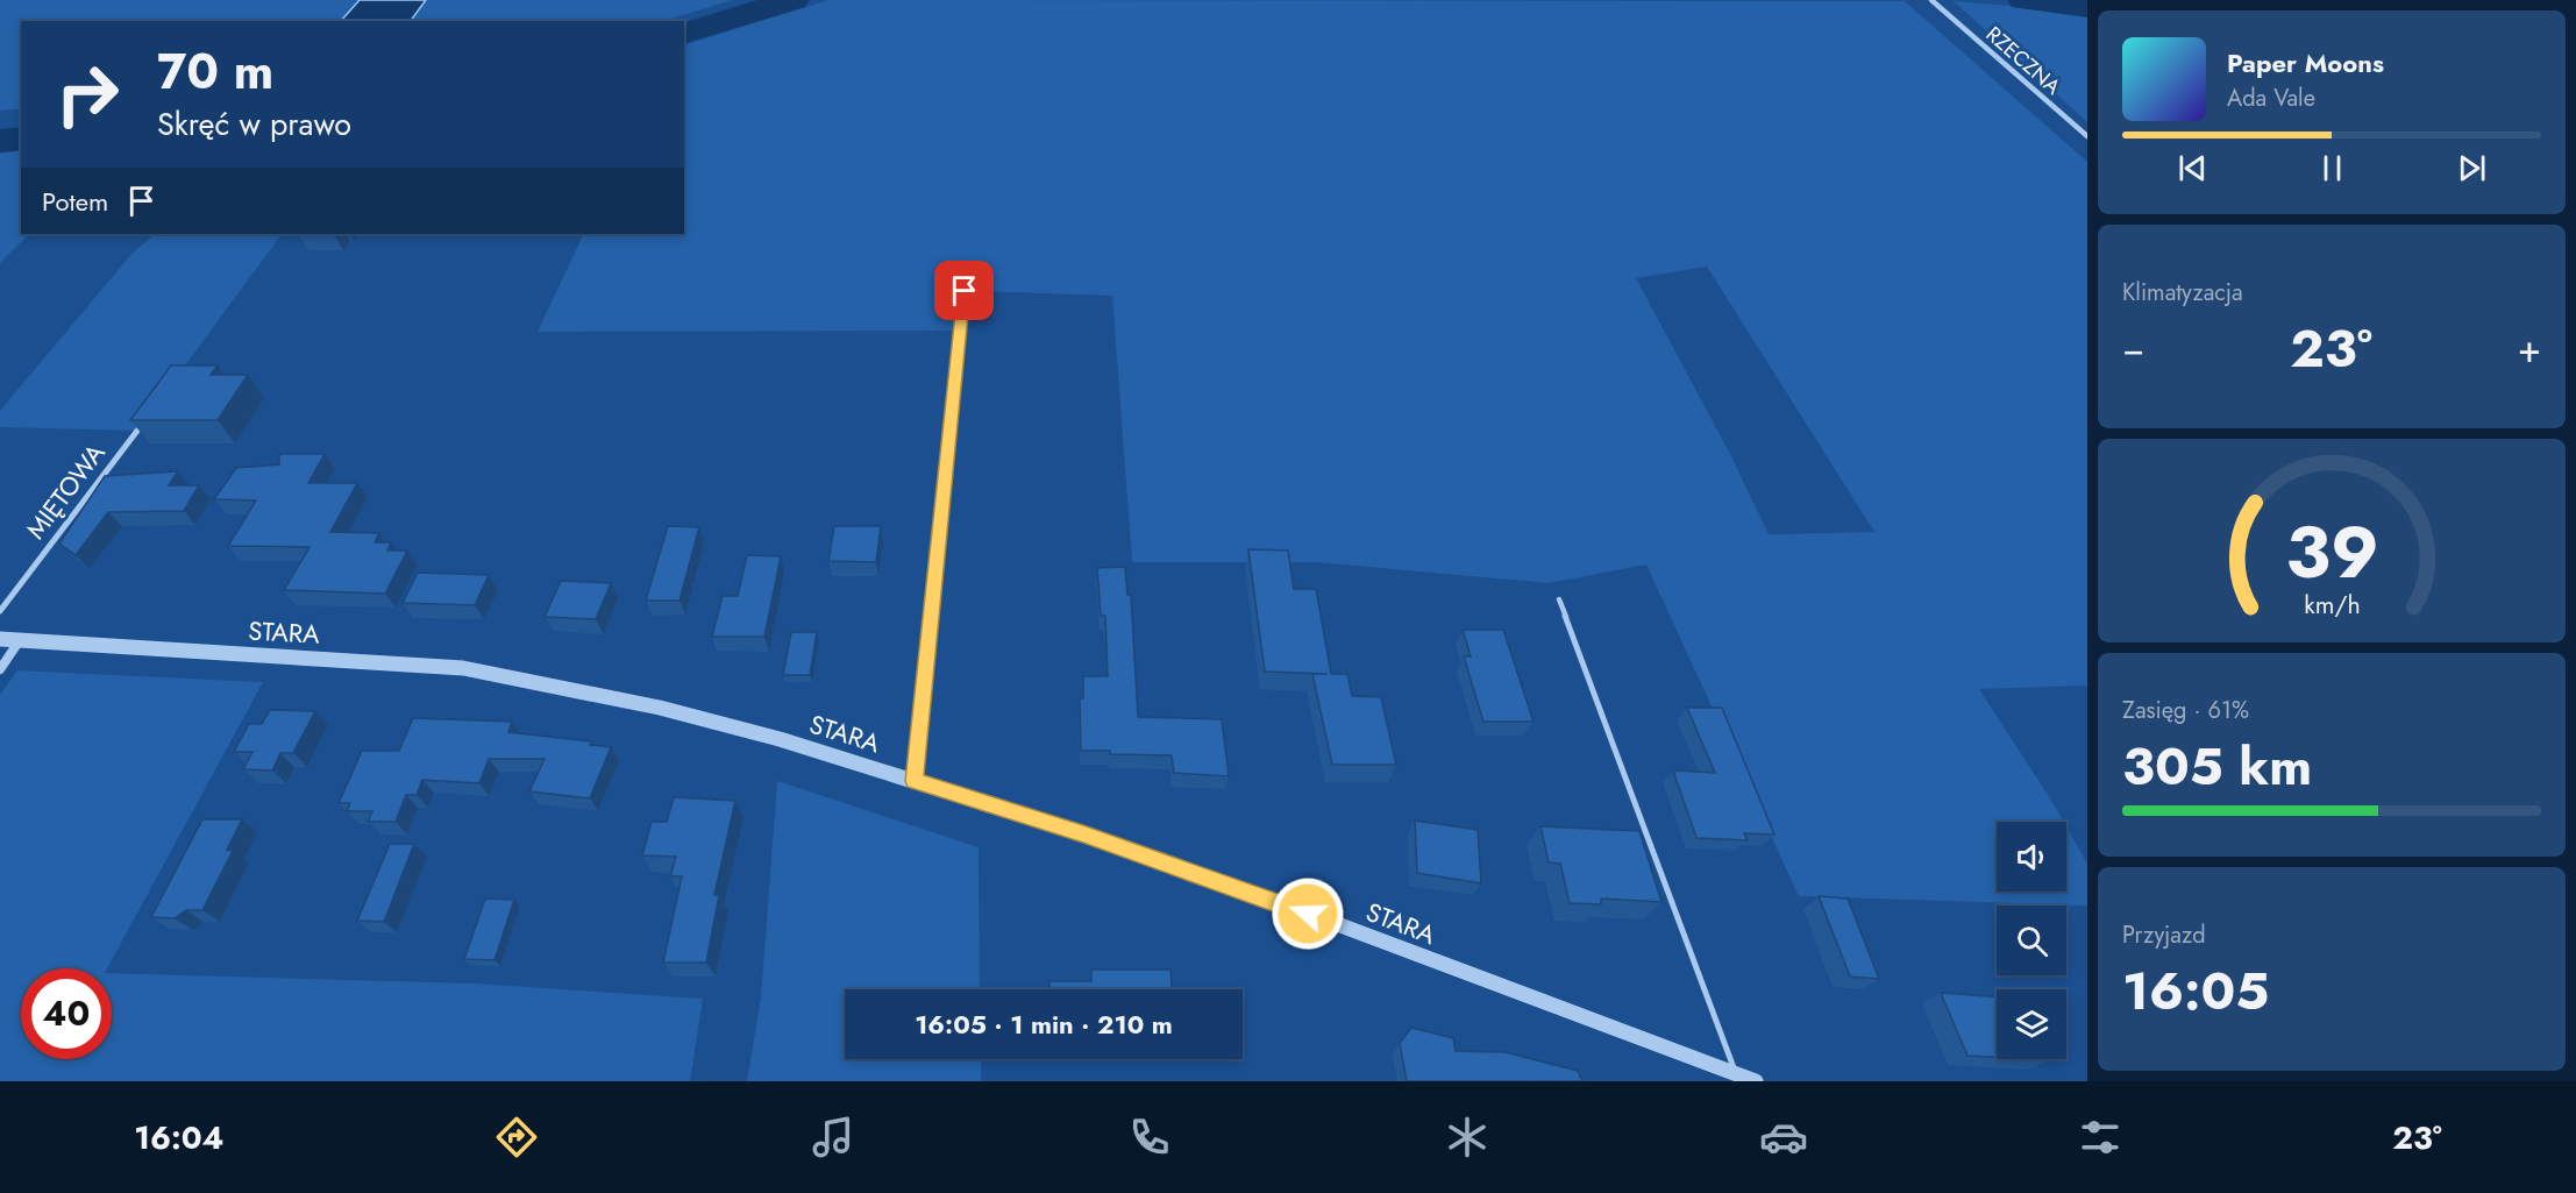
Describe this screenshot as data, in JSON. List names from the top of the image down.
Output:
{
  "streets": {
    "street": ["RZECZNA", "MIĘTOWA", "STARA"]
  },
  "page": {
    "turn": ["70 m", "Skręć w prawo"],
    "song": ["Paper Moons", "Ada Vale"],
    "then": "Potem",
    "tile": [
      "Klimatyzacja",
      ["Zasięg · 61%", "305 km"],
      ["Przyjazd", "16:05"]
    ],
    "heat": ["−", "23°", "+"],
    "limit": "40",
    "trip": "16:05 · 1 min · 210 m",
    "tabs": ["16:04", "23°"],
    "gauge": ["39", "km/h"]
  }
}
